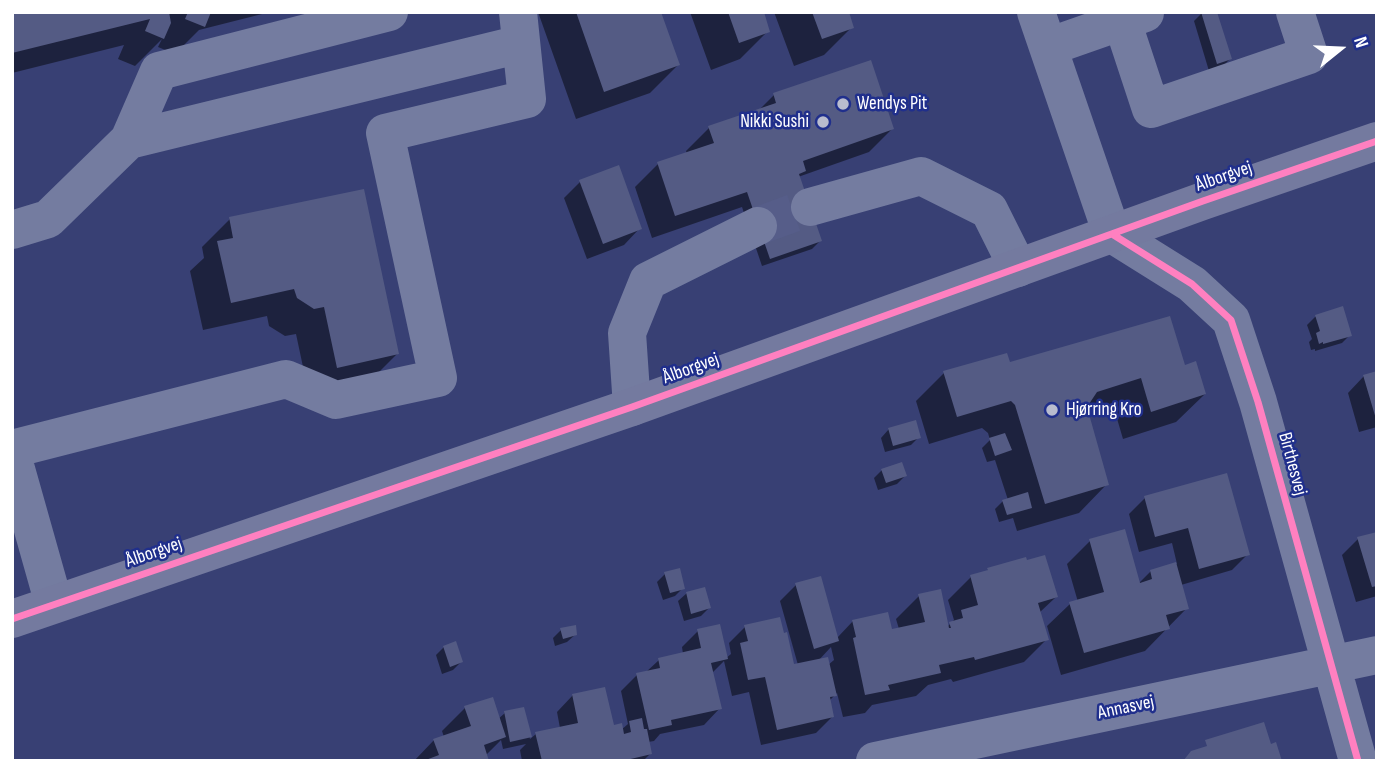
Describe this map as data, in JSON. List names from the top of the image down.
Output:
{
  "streets": {
    "main road": ["Ålborgvej"],
    "street": ["Birthesvej", "Annasvej"]
  },
  "crossings": [
    ["Ålborgvej", "Birthesvej"],
    ["Birthesvej", "Annasvej"]
  ],
  "places": ["Wendys Pit", "Nikki Sushi", "Hjørring Kro"],
  "north": "right"
}
